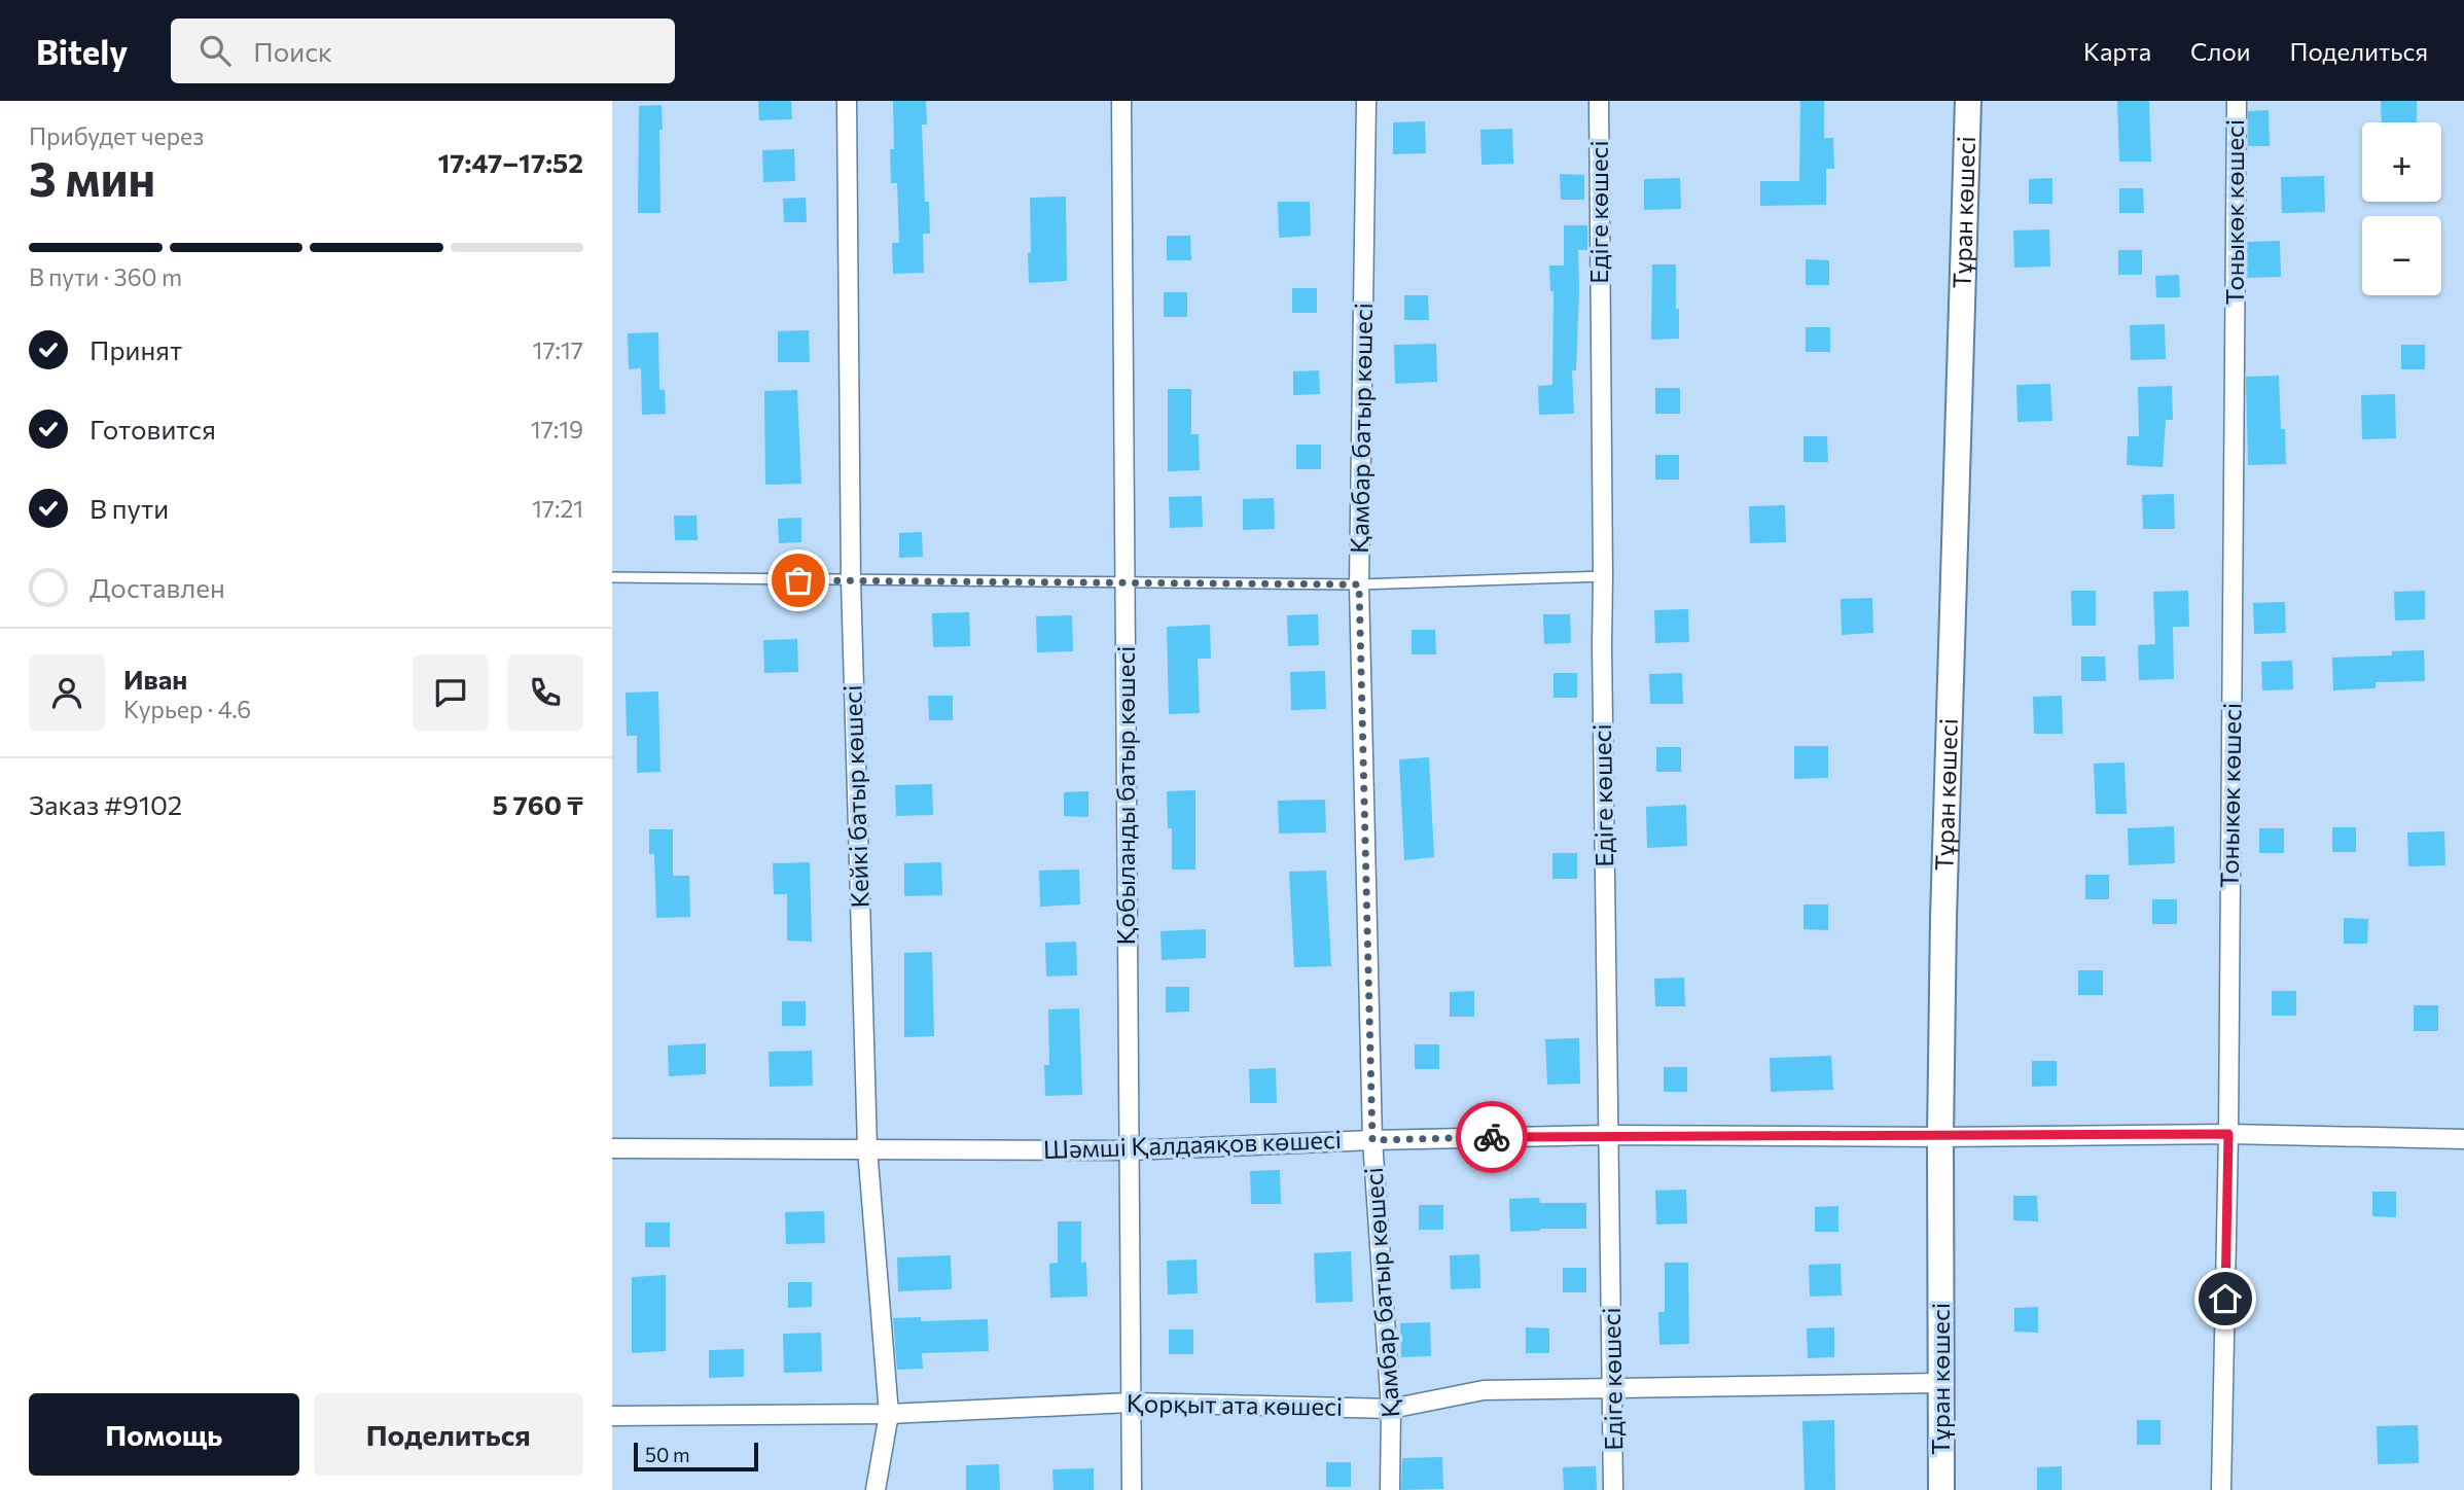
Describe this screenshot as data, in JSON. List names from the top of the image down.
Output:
{
  "streets": {
    "street": [
      "Едіге көшесі",
      "Тұран көшесі",
      "Тоныкөк көшесі",
      "Қамбар батыр көшесі",
      "Қобыланды батыр көшесі",
      "Кейкі батыр көшесі",
      "Шәмші Қалдаяқов көшесі",
      "Қорқыт ата көшесі"
    ]
  },
  "crossings": [
    ["Едіге көшесі", "Шәмші Қалдаяқов көшесі"],
    ["Едіге көшесі", "Қорқыт ата көшесі"],
    ["Тұран көшесі", "Шәмші Қалдаяқов көшесі"],
    ["Тұран көшесі", "Қорқыт ата көшесі"],
    ["Тоныкөк көшесі", "Шәмші Қалдаяқов көшесі"],
    ["Қамбар батыр көшесі", "Шәмші Қалдаяқов көшесі"],
    ["Қамбар батыр көшесі", "Қорқыт ата көшесі"],
    ["Қобыланды батыр көшесі", "Шәмші Қалдаяқов көшесі"],
    ["Қобыланды батыр көшесі", "Қорқыт ата көшесі"],
    ["Кейкі батыр көшесі", "Шәмші Қалдаяқов көшесі"],
    ["Кейкі батыр көшесі", "Қорқыт ата көшесі"]
  ],
  "scale_bar": "50 m",
  "page": {
    "header": "Bitely",
    "search": "Поиск",
    "nav": ["Карта", "Слои", "Поделиться"],
    "heading": ["3 мин", "Прибудет через", "17:47–17:52"],
    "panel": [
      "Иван",
      "Курьер · 4.6",
      "Заказ #9102",
      "5 760 ₸"
    ],
    "map_buttons": ["+", "−"],
    "bar": "В пути · 360 m",
    "list": [
      ["Принят", "17:17"],
      ["Готовится", "17:19"],
      ["В пути", "17:21"],
      "Доставлен"
    ],
    "buttons": ["Помощь", "Поделиться"],
    "scale": "50 m"
  }
}
